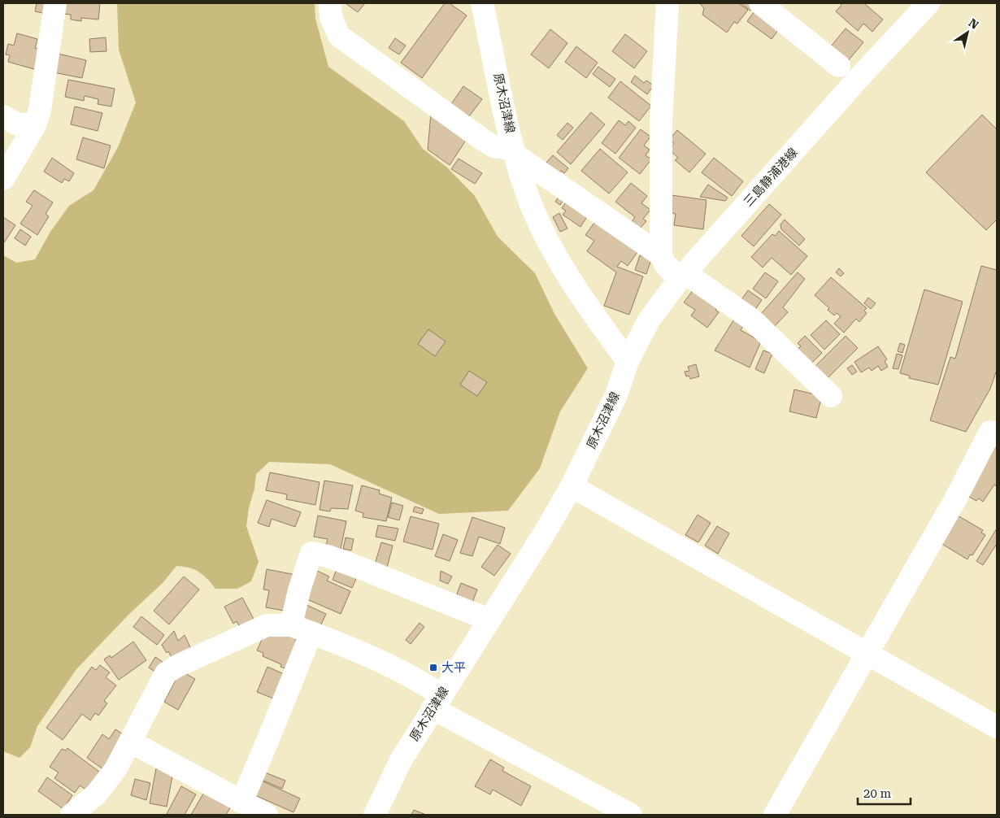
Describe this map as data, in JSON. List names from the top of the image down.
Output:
{
  "streets": {
    "main road": ["原木沼津線", "三島静浦港線"]
  },
  "crossings": [
    ["原木沼津線", "三島静浦港線"]
  ],
  "places": {
    "transit": ["大平"]
  },
  "scale_bar": "20 m",
  "north": "top right"
}
